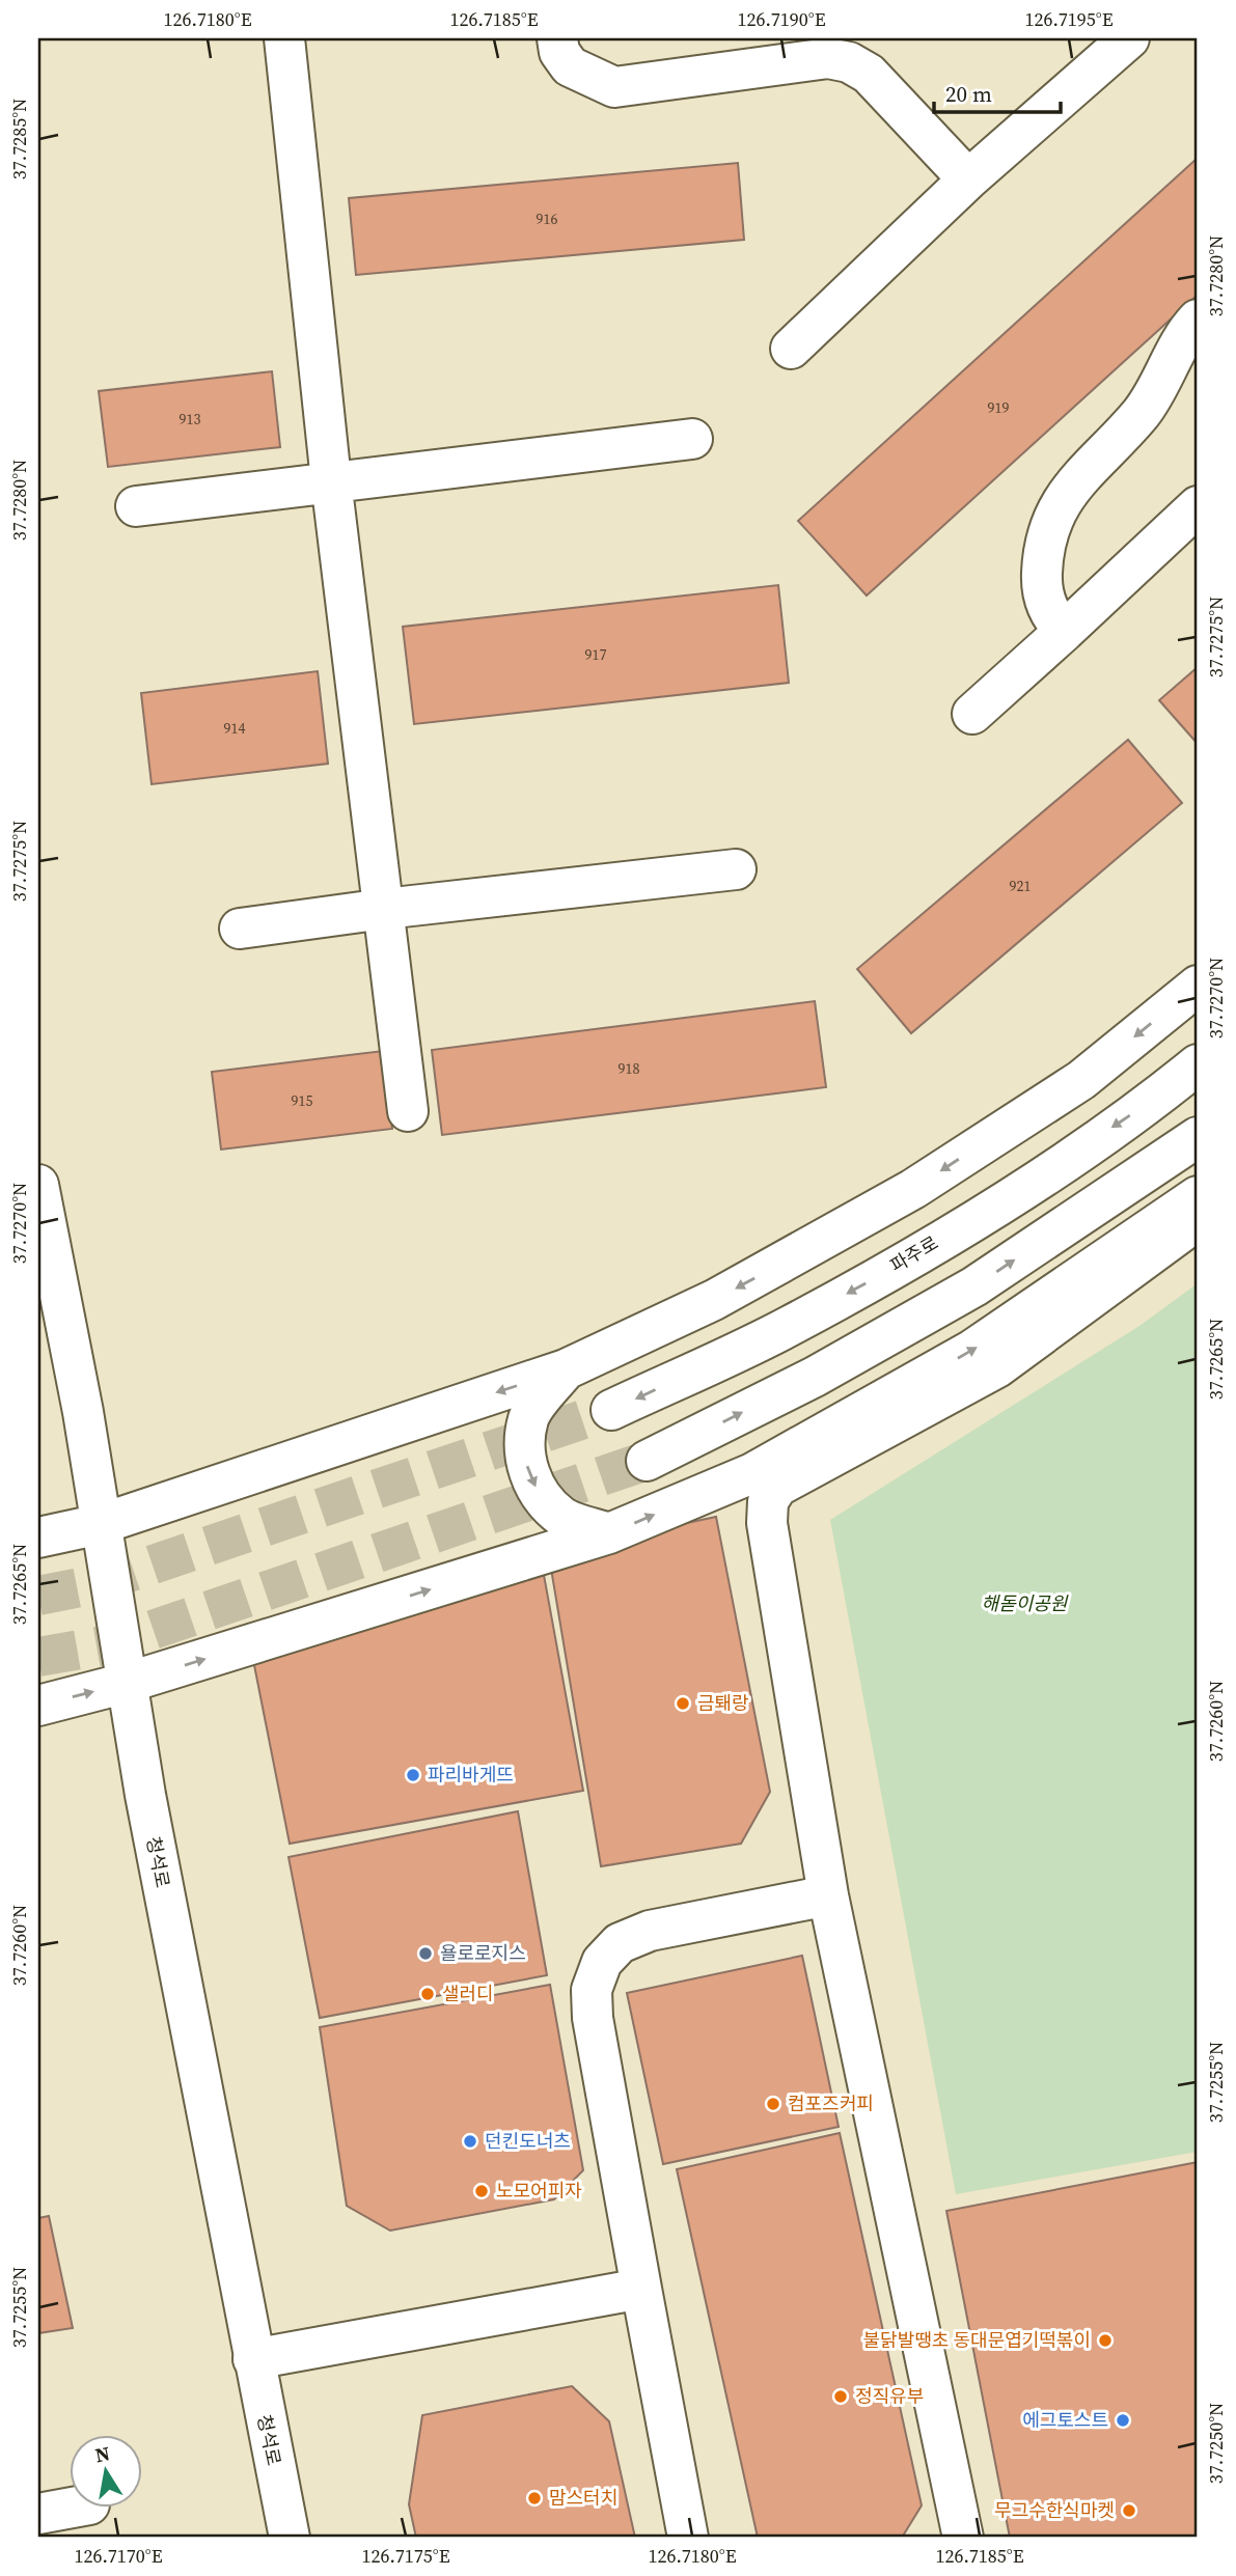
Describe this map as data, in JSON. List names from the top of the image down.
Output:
{
  "streets": {
    "main road": ["파주로", "청석로"]
  },
  "parks": ["해돋이공원"],
  "places": [
    "금퇘랑",
    "파리바게뜨",
    "욜로로지스",
    "샐러디",
    "컴포즈커피",
    "던킨도너츠",
    "노모어피자",
    "불닭발땡초 동대문엽기떡볶이",
    "정직유부",
    "에그토스트",
    "맘스터치",
    "무그수한식마켓"
  ],
  "house_numbers": [
    "916",
    "919",
    "913",
    "917",
    "914",
    "921",
    "918",
    "915"
  ],
  "scale_bar": "20 m",
  "north": "top",
  "coordinates": [
    "126.7180°E",
    "126.7185°E",
    "126.7190°E",
    "126.7195°E",
    "37.7285°N",
    "37.7280°N",
    "37.7275°N",
    "37.7270°N",
    "37.7265°N",
    "37.7260°N",
    "37.7255°N",
    "37.7250°N",
    "126.7170°E",
    "126.7175°E"
  ]
}
